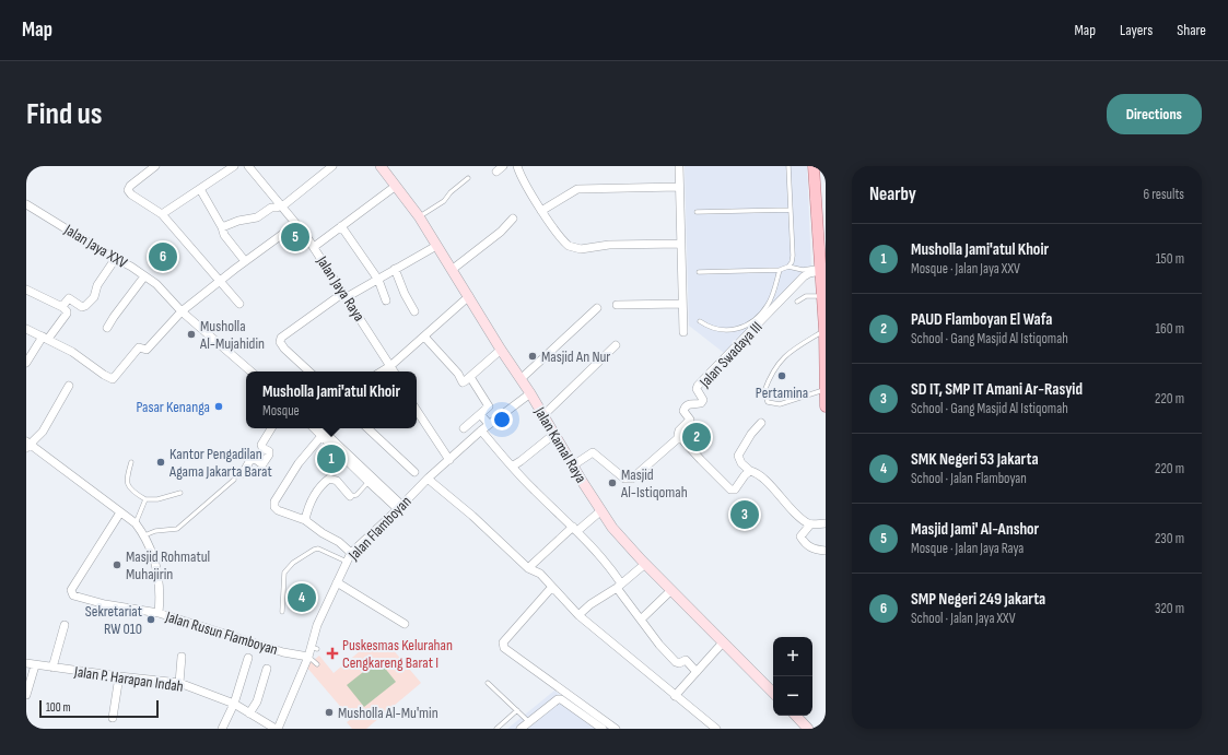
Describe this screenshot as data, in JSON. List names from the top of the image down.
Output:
{
  "streets": {
    "main road": ["Jalan Kamal Raya"],
    "street": [
      "Jalan Jaya XXV",
      "Jalan Jaya Raya",
      "Jalan Swadaya III",
      "Jalan Flamboyan",
      "Jalan Rusun Flamboyan",
      "Jalan P. Harapan Indah"
    ]
  },
  "crossings": [
    ["Jalan Kamal Raya", "Jalan Flamboyan"],
    ["Jalan Flamboyan", "Jalan Rusun Flamboyan"],
    ["Jalan Flamboyan", "Jalan P. Harapan Indah"]
  ],
  "places": {
    "other": [
      "Musholla Al-Mujahidin",
      "Masjid An Nur",
      "Pertamina",
      "Pasar Kenanga",
      "Kantor Pengadilan Agama Jakarta Barat",
      "Masjid Al-Istiqomah",
      "Masjid Rohmatul Muhajirin",
      "Sekretariat RW 010",
      "Musholla Al-Mu'min"
    ],
    "health": ["Puskesmas Kelurahan Cengkareng Barat I"]
  },
  "scale_bar": "100 m",
  "page": {
    "header": "Map",
    "nav": ["Map", "Layers", "Share"],
    "buttons": "Directions",
    "title": "Find us",
    "heading": ["Nearby", "6 results"],
    "pins": [
      "5",
      "6",
      "2",
      "1",
      "3",
      "4"
    ],
    "list": [
      {
        "mark": "1",
        "name": "Musholla Jami'atul Khoir",
        "note": "Mosque · Jalan Jaya XXV",
        "value": "150 m"
      },
      {
        "mark": "2",
        "name": "PAUD Flamboyan El Wafa",
        "note": "School · Gang Masjid Al Istiqomah",
        "value": "160 m"
      },
      {
        "mark": "3",
        "name": "SD IT, SMP IT Amani Ar-Rasyid",
        "note": "School · Gang Masjid Al Istiqomah",
        "value": "220 m"
      },
      {
        "mark": "4",
        "name": "SMK Negeri 53 Jakarta",
        "note": "School · Jalan Flamboyan",
        "value": "220 m"
      },
      {
        "mark": "5",
        "name": "Masjid Jami' Al-Anshor",
        "note": "Mosque · Jalan Jaya Raya",
        "value": "230 m"
      },
      {
        "mark": "6",
        "name": "SMP Negeri 249 Jakarta",
        "note": "School · Jalan Jaya XXV",
        "value": "320 m"
      }
    ],
    "popup": ["Musholla Jami'atul Khoir", "Mosque"],
    "map_buttons": ["+", "−"],
    "scale": "100 m"
  }
}
